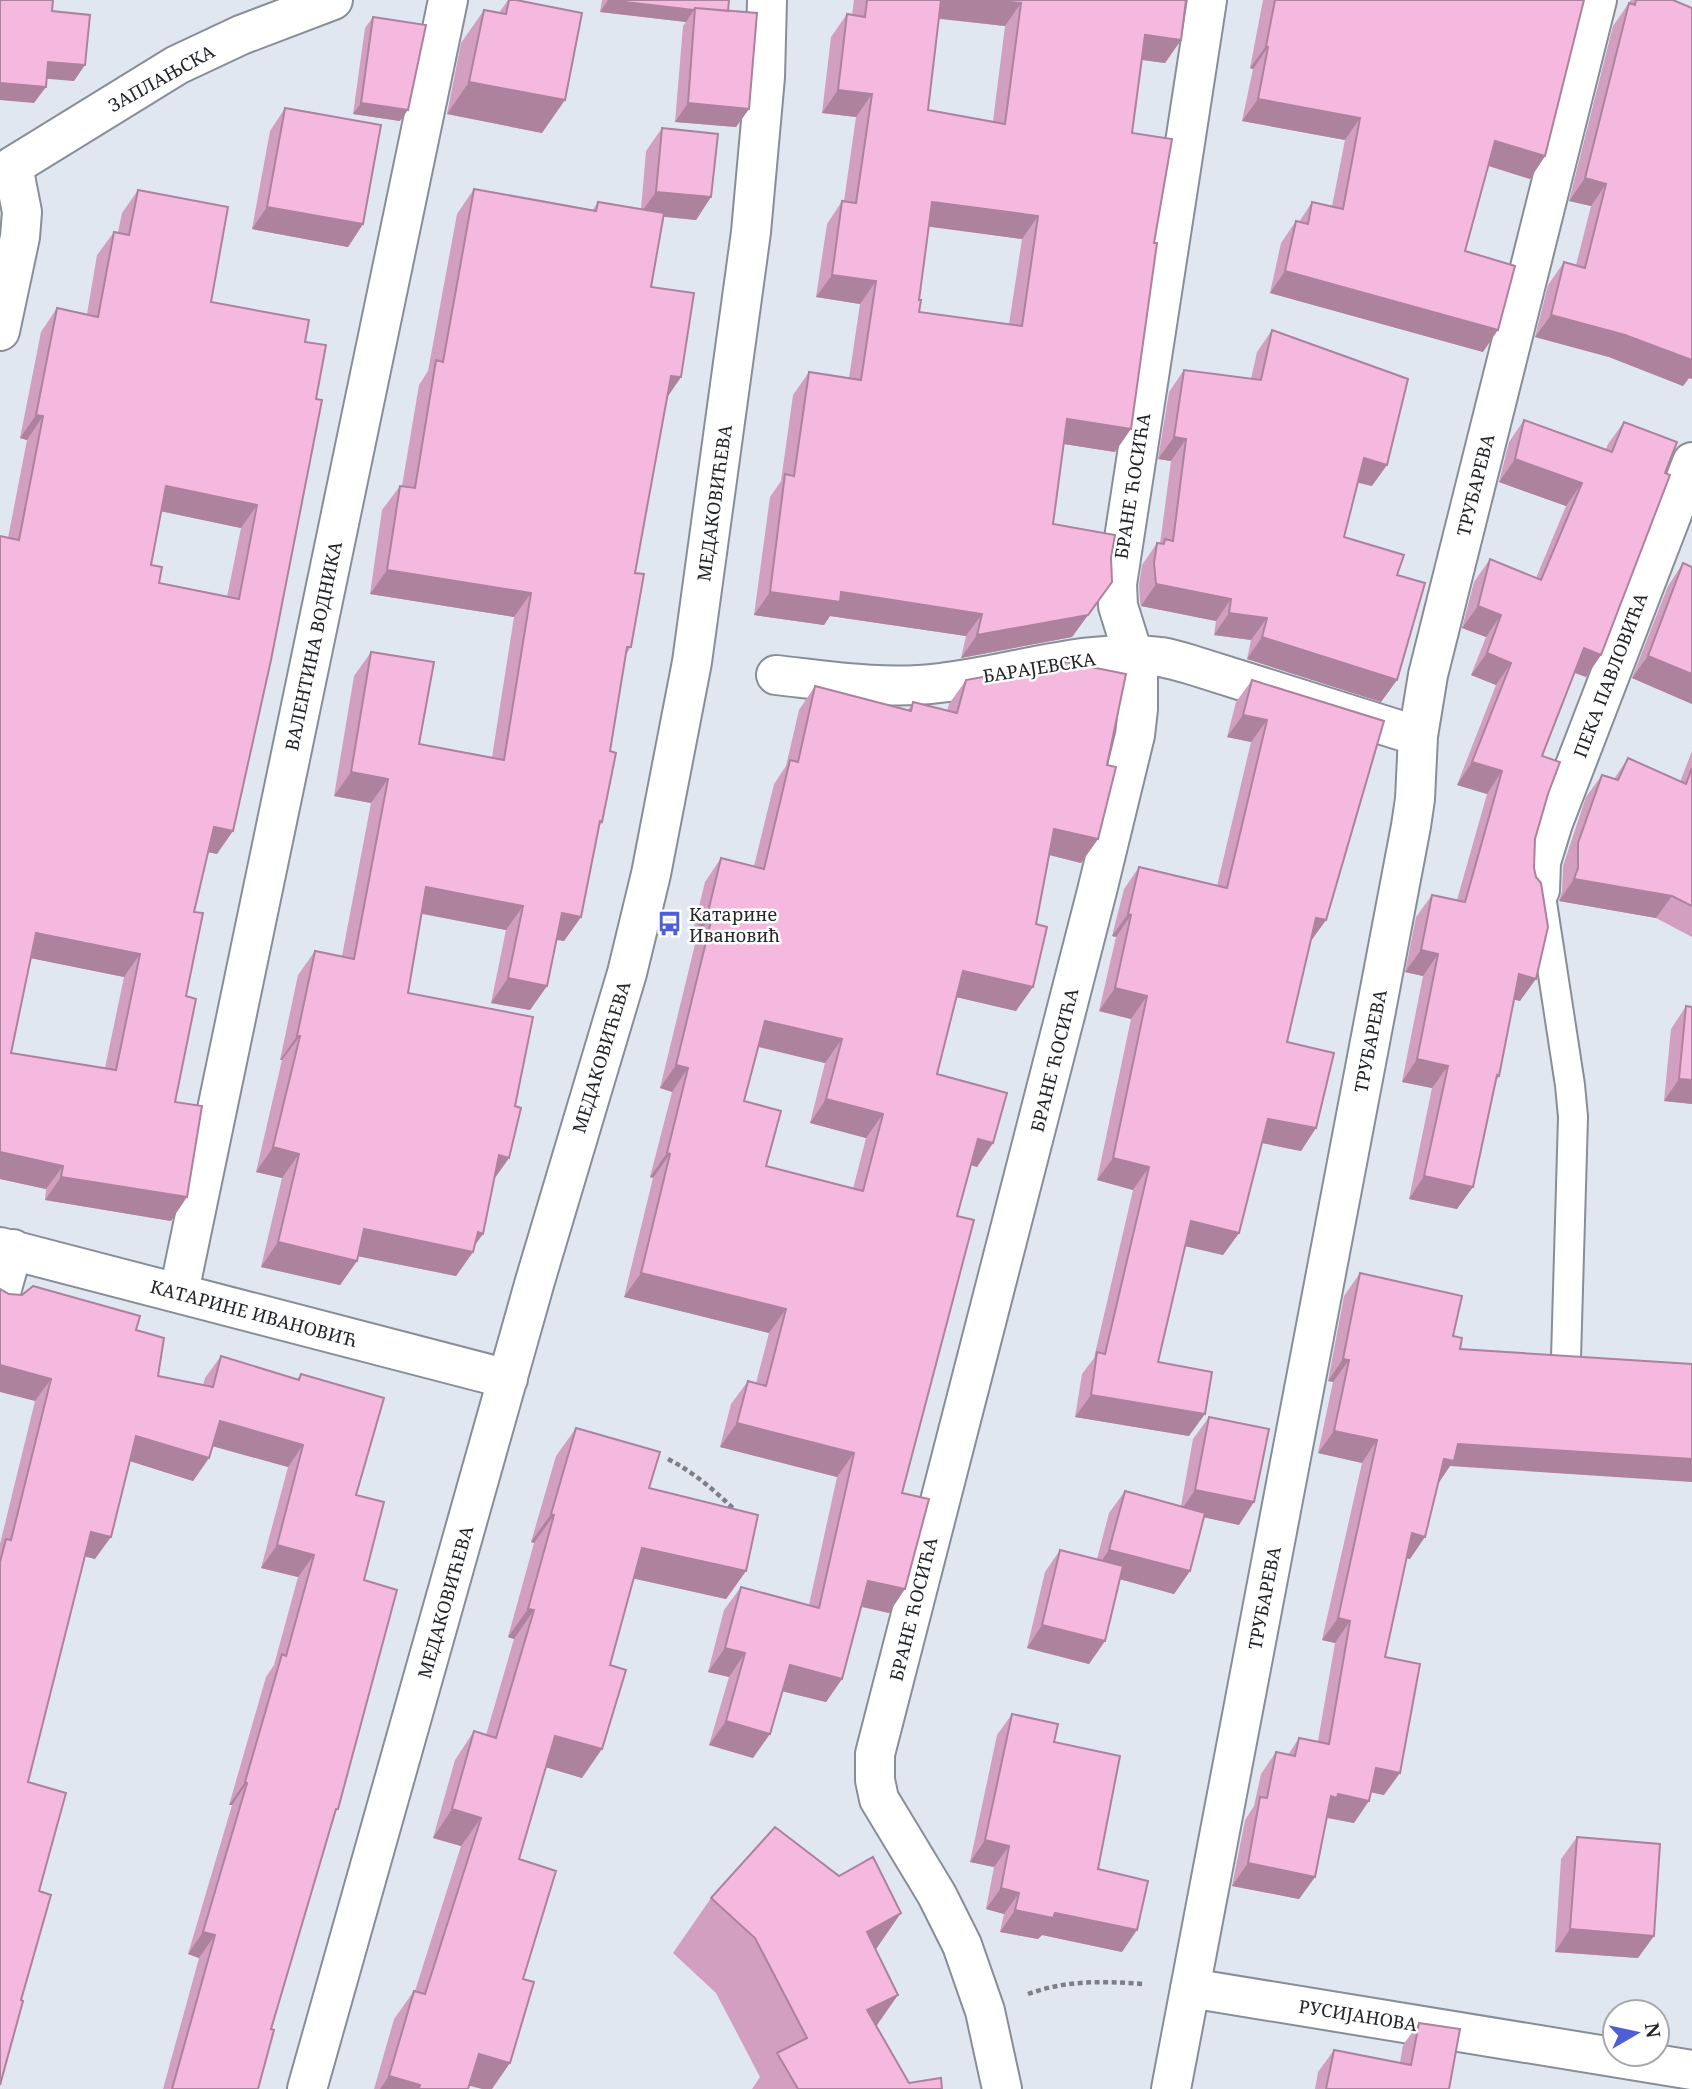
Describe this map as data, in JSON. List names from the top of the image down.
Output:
{
  "streets": {
    "street": [
      "ЗАПЛАЊСКА",
      "ТРУБАРЕВА",
      "БРАНЕ ЋОСИЋА",
      "МЕДАКОВИЋЕВА",
      "ВАЛЕНТИНА ВОДНИКА",
      "БАРАЈЕВСКА",
      "ПЕКА ПАВЛОВИЋА",
      "КАТАРИНЕ ИВАНОВИЋ",
      "РУСИЈАНОВА"
    ]
  },
  "crossings": [
    ["ТРУБАРЕВА", "БАРАЈЕВСКА"],
    ["ТРУБАРЕВА", "РУСИЈАНОВА"],
    ["БРАНЕ ЋОСИЋА", "БАРАЈЕВСКА"],
    ["МЕДАКОВИЋЕВА", "КАТАРИНЕ ИВАНОВИЋ"],
    ["ВАЛЕНТИНА ВОДНИКА", "КАТАРИНЕ ИВАНОВИЋ"]
  ],
  "places": {
    "bus stop": ["Катарине Ивановић"]
  },
  "north": "right"
}
